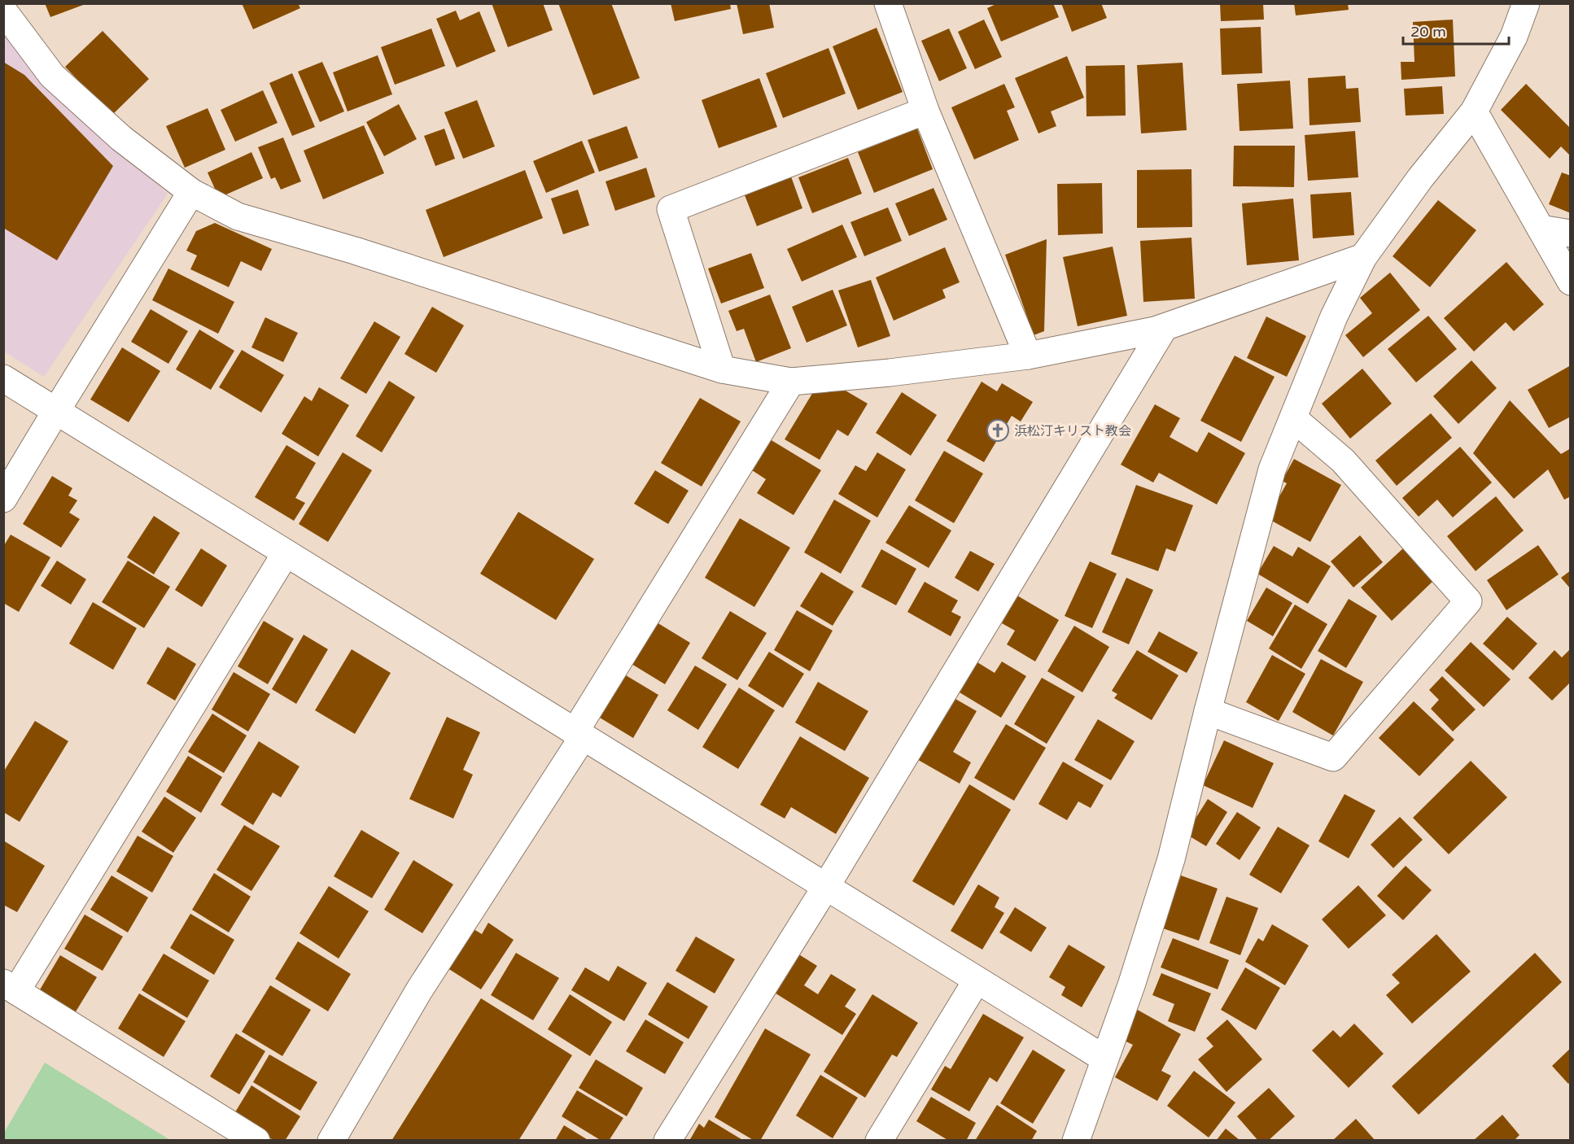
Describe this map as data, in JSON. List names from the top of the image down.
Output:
{
  "places": {
    "church": ["浜松汀キリスト教会"]
  },
  "scale_bar": "20 m"
}
